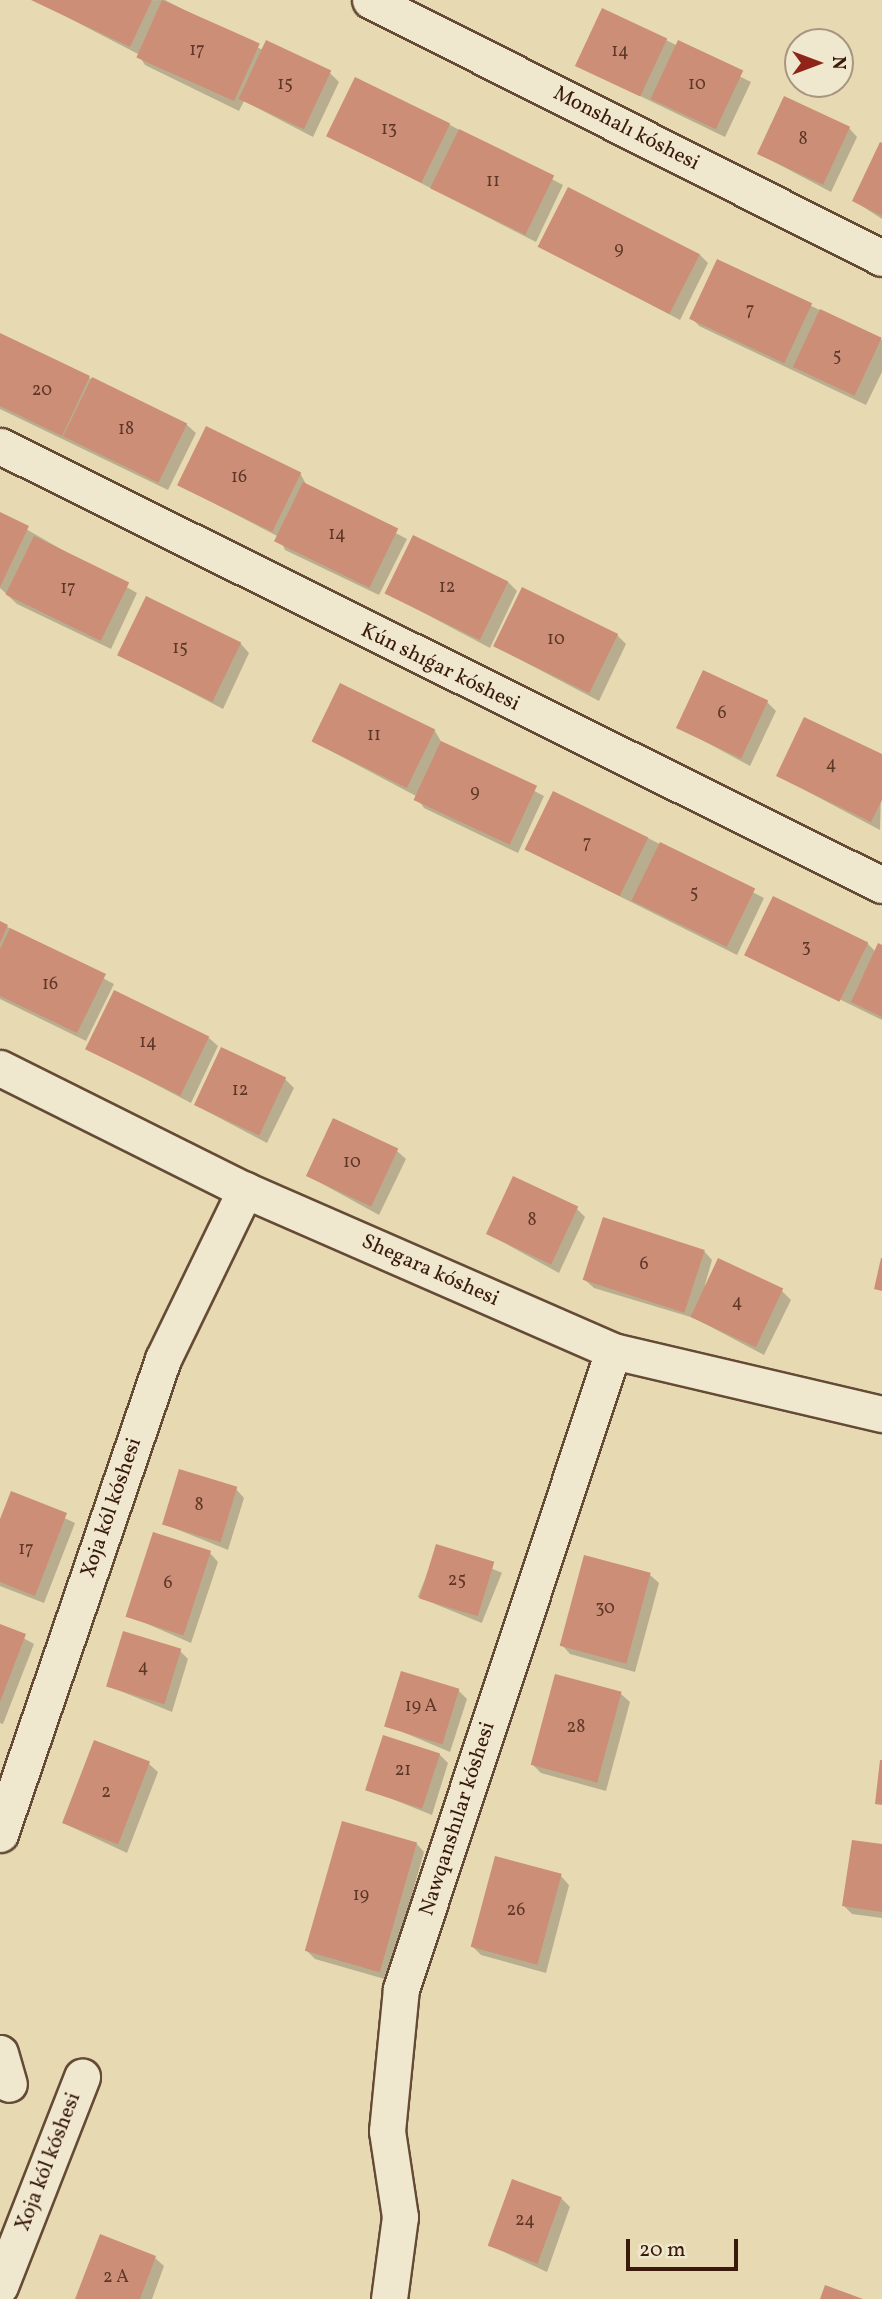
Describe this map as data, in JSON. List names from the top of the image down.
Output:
{
  "streets": {
    "street": [
      "Monshalı kóshesi",
      "Kún shıǵar kóshesi",
      "Shegara kóshesi",
      "Xoja kól kóshesi",
      "Nawqanshılar kóshesi"
    ]
  },
  "crossings": [
    ["Shegara kóshesi", "Xoja kól kóshesi"],
    ["Shegara kóshesi", "Nawqanshılar kóshesi"]
  ],
  "house_numbers": [
    "17",
    "14",
    "15",
    "10",
    "13",
    "8",
    "11",
    "9",
    "7",
    "5",
    "20",
    "18",
    "16",
    "14",
    "12",
    "17",
    "10",
    "15",
    "6",
    "11",
    "4",
    "9",
    "7",
    "5",
    "3",
    "16",
    "14",
    "12",
    "10",
    "8",
    "6",
    "4",
    "8",
    "17",
    "25",
    "6",
    "30",
    "4",
    "19 А",
    "28",
    "21",
    "2",
    "19",
    "26",
    "24",
    "2 А"
  ],
  "scale_bar": "20 m",
  "north": "right"
}
